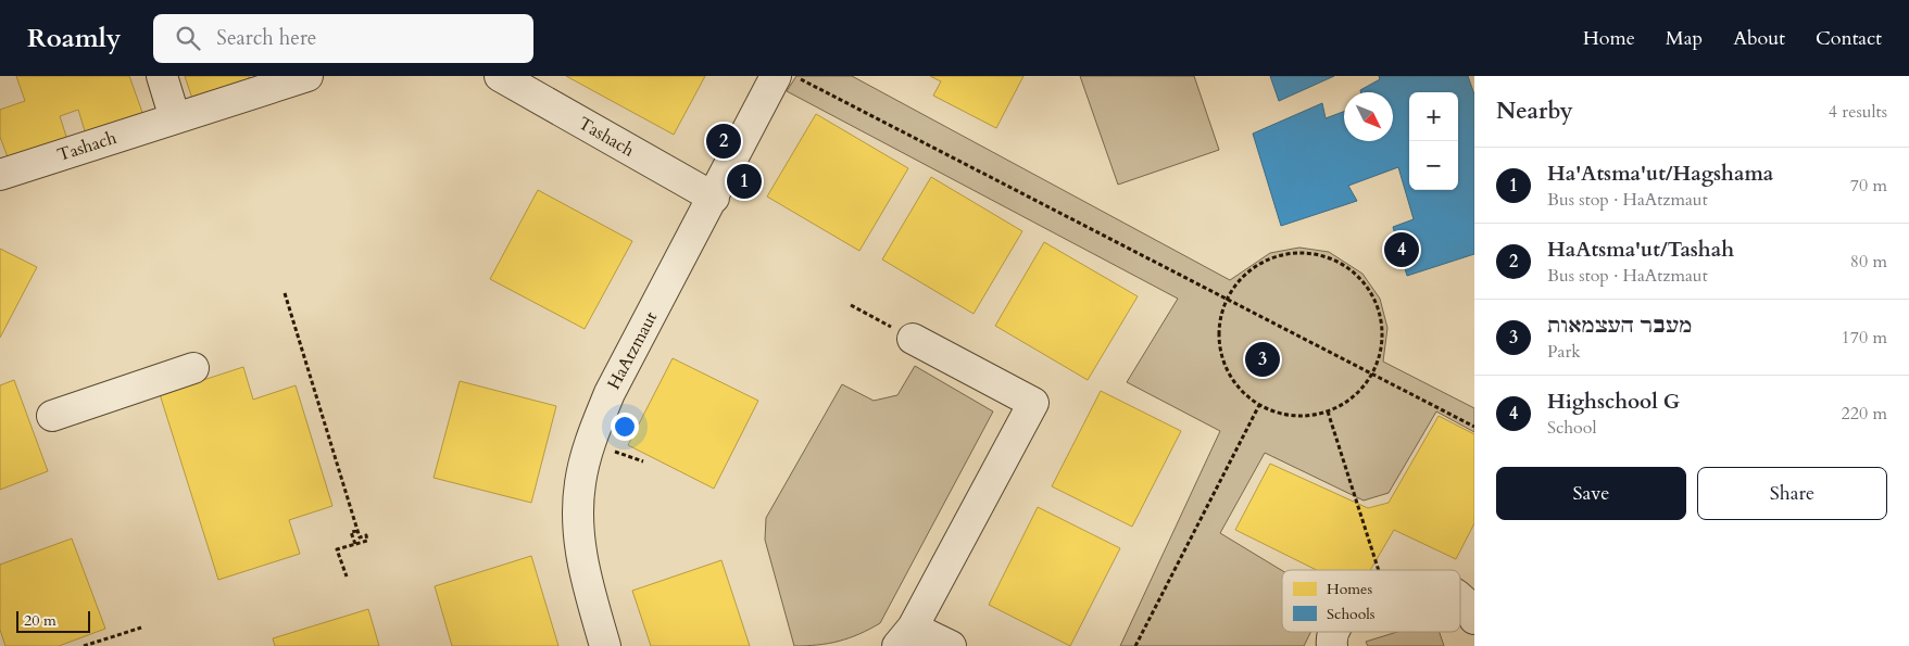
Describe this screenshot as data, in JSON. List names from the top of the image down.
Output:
{
  "streets": {
    "street": ["Tashach", "HaAtzmaut"]
  },
  "crossings": [
    ["Tashach", "HaAtzmaut"]
  ],
  "legend": ["Homes", "Schools"],
  "scale_bar": "20 m",
  "north": "bottom right",
  "page": {
    "header": "Roamly",
    "search": "Search here",
    "nav": [
      "Home",
      "Map",
      "About",
      "Contact"
    ],
    "heading": ["Nearby", "4 results"],
    "map_buttons": ["+", "−"],
    "pins": [
      "2",
      "1",
      "4",
      "3"
    ],
    "list": [
      {
        "mark": "1",
        "name": "Ha'Atsma'ut/Hagshama",
        "note": "Bus stop · HaAtzmaut",
        "value": "70 m"
      },
      {
        "mark": "2",
        "name": "HaAtsma'ut/Tashah",
        "note": "Bus stop · HaAtzmaut",
        "value": "80 m"
      },
      {
        "mark": "3",
        "name": "מעבר העצמאות",
        "note": "Park",
        "value": "170 m"
      },
      {
        "mark": "4",
        "name": "Highschool G",
        "note": "School",
        "value": "220 m"
      }
    ],
    "buttons": ["Save", "Share"],
    "scale": "20 m"
  }
}
